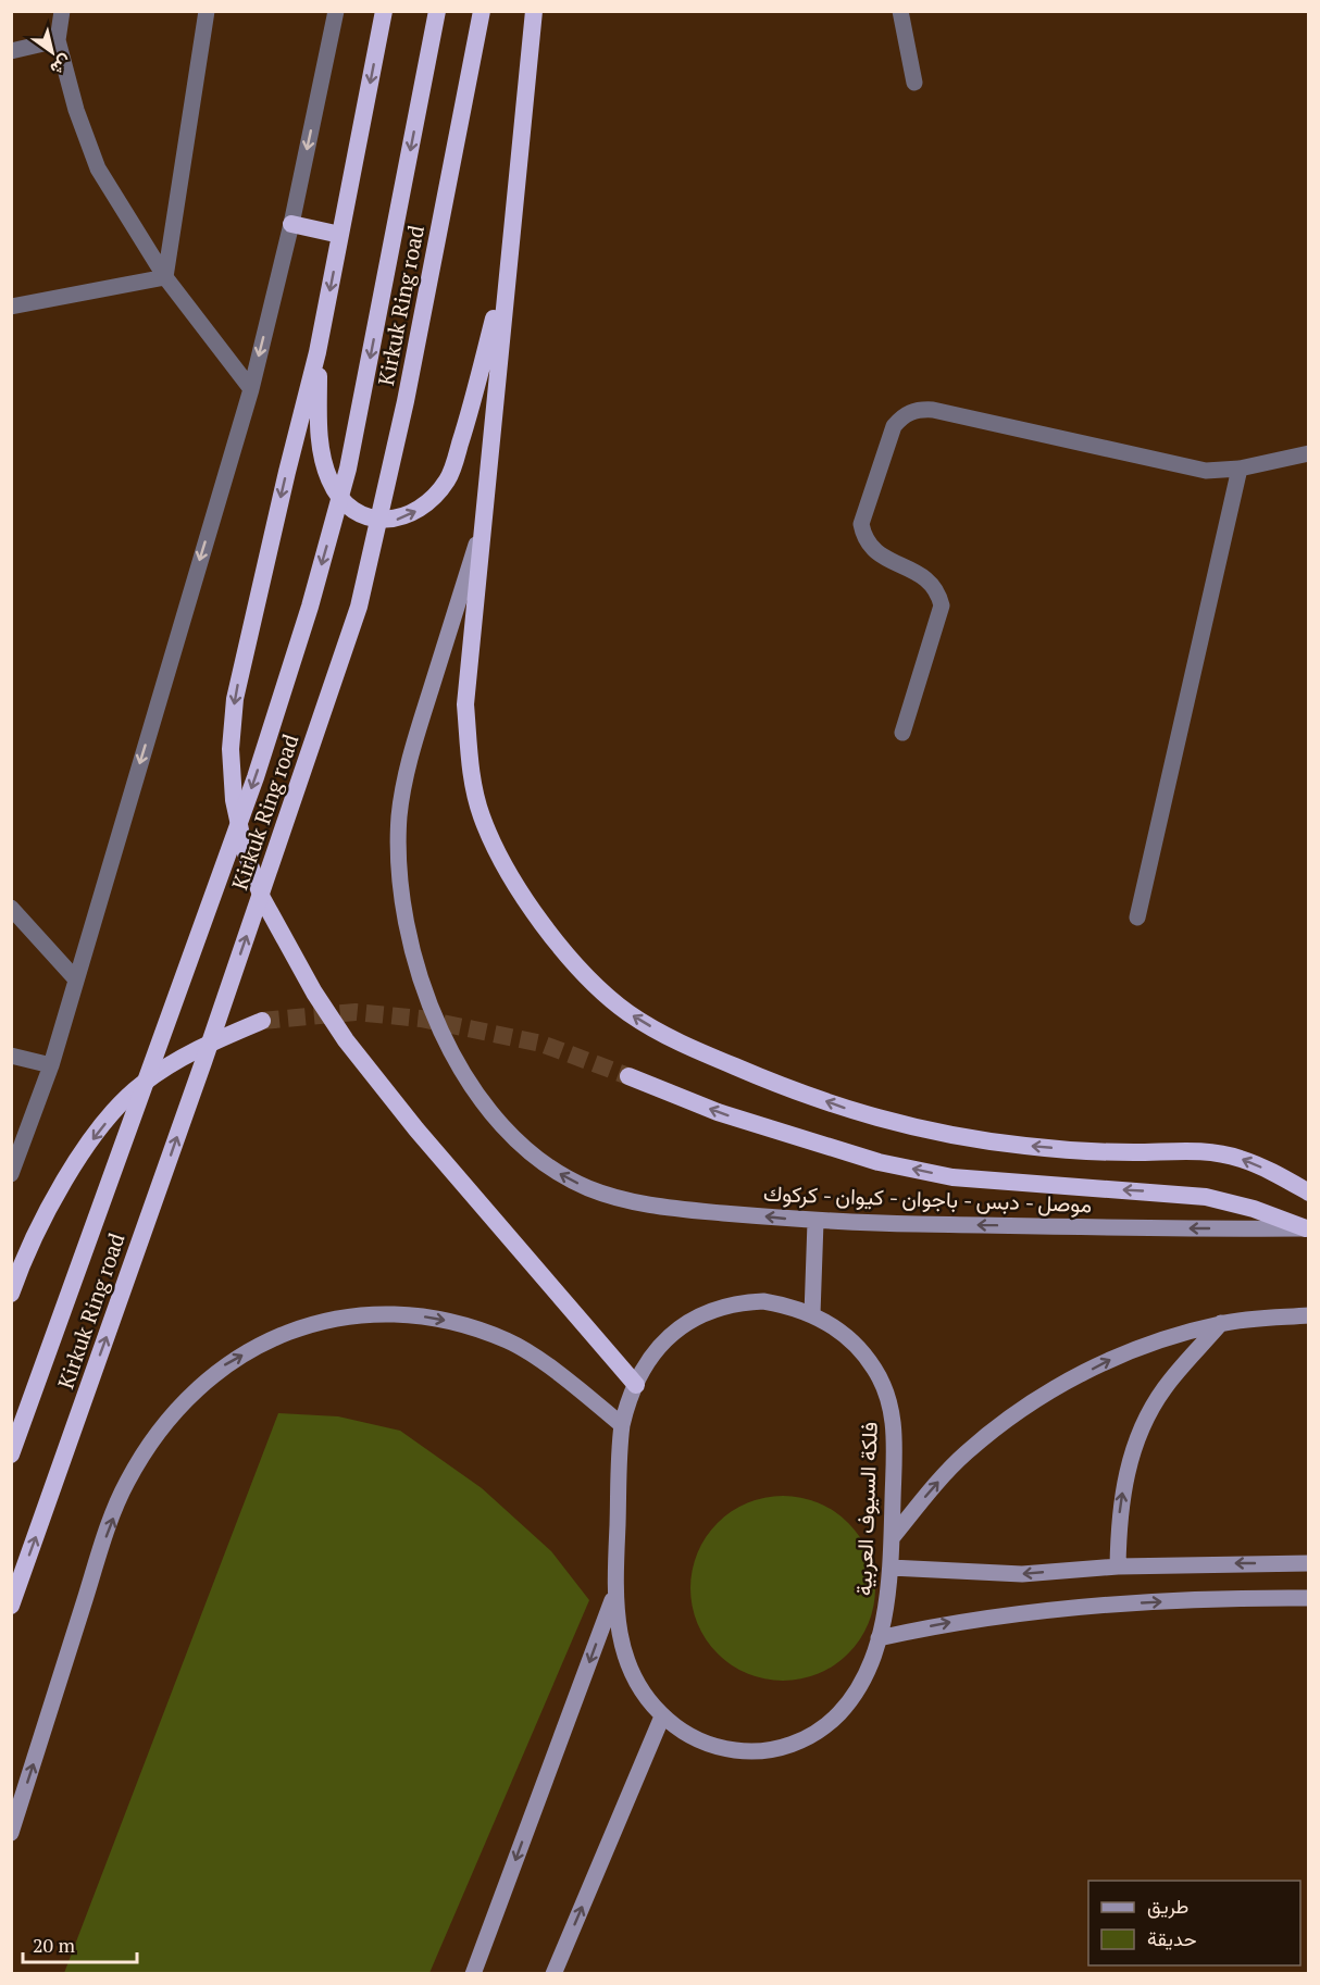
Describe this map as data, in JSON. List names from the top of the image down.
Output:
{
  "streets": {
    "highway": ["Kirkuk Ring road"],
    "main road": ["موصل - دبس - باجوان - كيوان - كركوك", "فلكة السيوف العربية"]
  },
  "legend": ["طريق", "حديقة"],
  "scale_bar": "20 m",
  "north": "bottom right"
}
